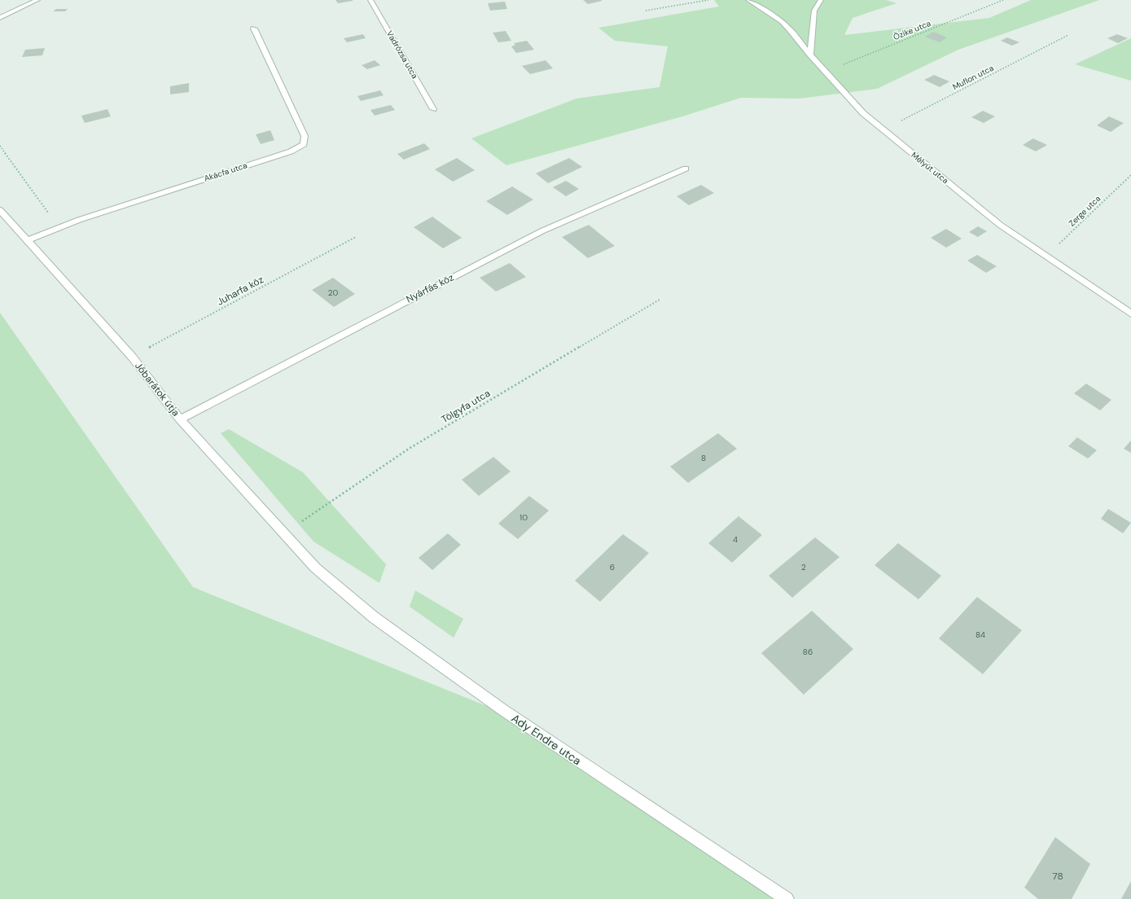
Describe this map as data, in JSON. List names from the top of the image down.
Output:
{
  "streets": {
    "street": [
      "Vadrózsa utca",
      "Mélyút utca",
      "Akácfa utca",
      "Nyárfás köz",
      "Jóbarátok útja",
      "Ady Endre utca"
    ],
    "path": [
      "Őzike utca",
      "Muflon utca",
      "Zerge utca",
      "Juharfa köz",
      "Tölgyfa utca"
    ]
  },
  "crossings": [
    ["Őzike utca", "Mélyút utca"],
    ["Muflon utca", "Mélyút utca"],
    ["Mélyút utca", "Zerge utca"],
    ["Akácfa utca", "Jóbarátok útja"],
    ["Nyárfás köz", "Jóbarátok útja"],
    ["Juharfa köz", "Jóbarátok útja"],
    ["Jóbarátok útja", "Tölgyfa utca"],
    ["Jóbarátok útja", "Ady Endre utca"]
  ],
  "house_numbers": [
    "20",
    "8",
    "10",
    "4",
    "6",
    "2",
    "84",
    "86",
    "78"
  ]
}
